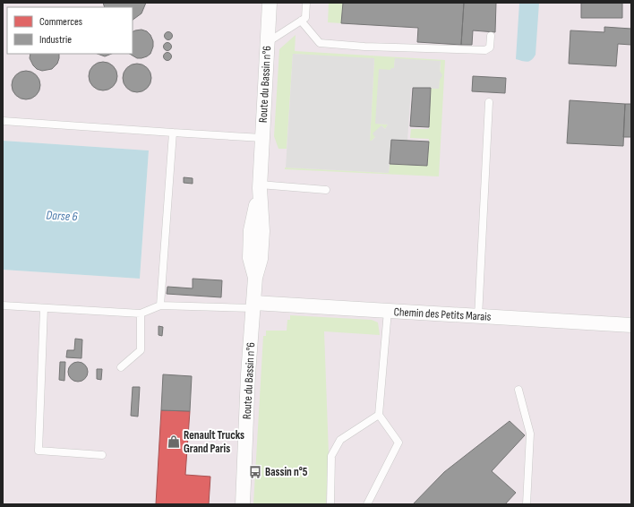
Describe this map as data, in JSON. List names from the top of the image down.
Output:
{
  "streets": {
    "street": ["Route du Bassin n°6", "Chemin des Petits Marais"]
  },
  "crossings": [
    ["Route du Bassin n°6", "Chemin des Petits Marais"]
  ],
  "water": ["Darse 6"],
  "places": {
    "shop": ["Renault Trucks Grand Paris"],
    "bus stop": ["Bassin n°5"]
  },
  "legend": ["Commerces", "Industrie"]
}
